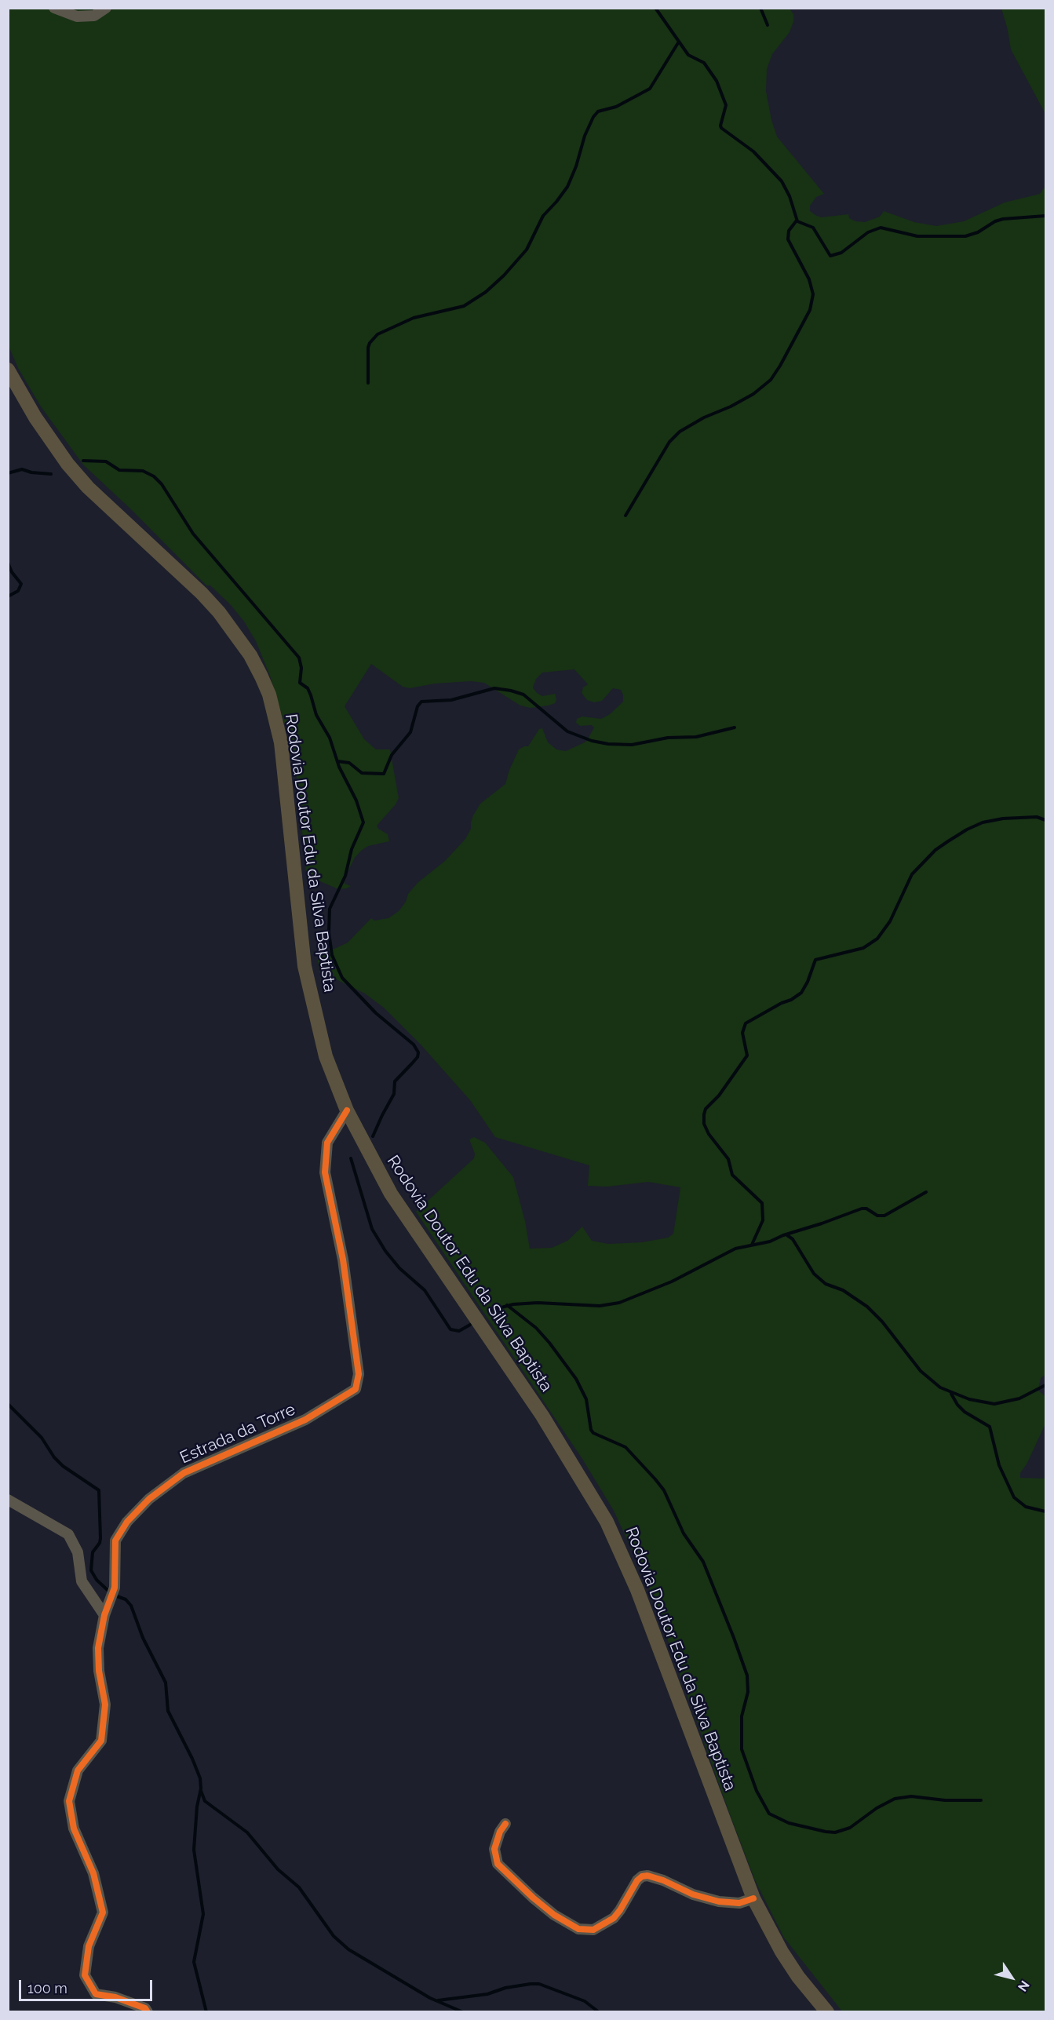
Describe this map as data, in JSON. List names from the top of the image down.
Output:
{
  "streets": {
    "main road": ["Rodovia Doutor Edu da Silva Baptista"],
    "street": ["Estrada da Torre"]
  },
  "crossings": [
    ["Rodovia Doutor Edu da Silva Baptista", "Estrada da Torre"]
  ],
  "scale_bar": "100 m",
  "north": "bottom right"
}
